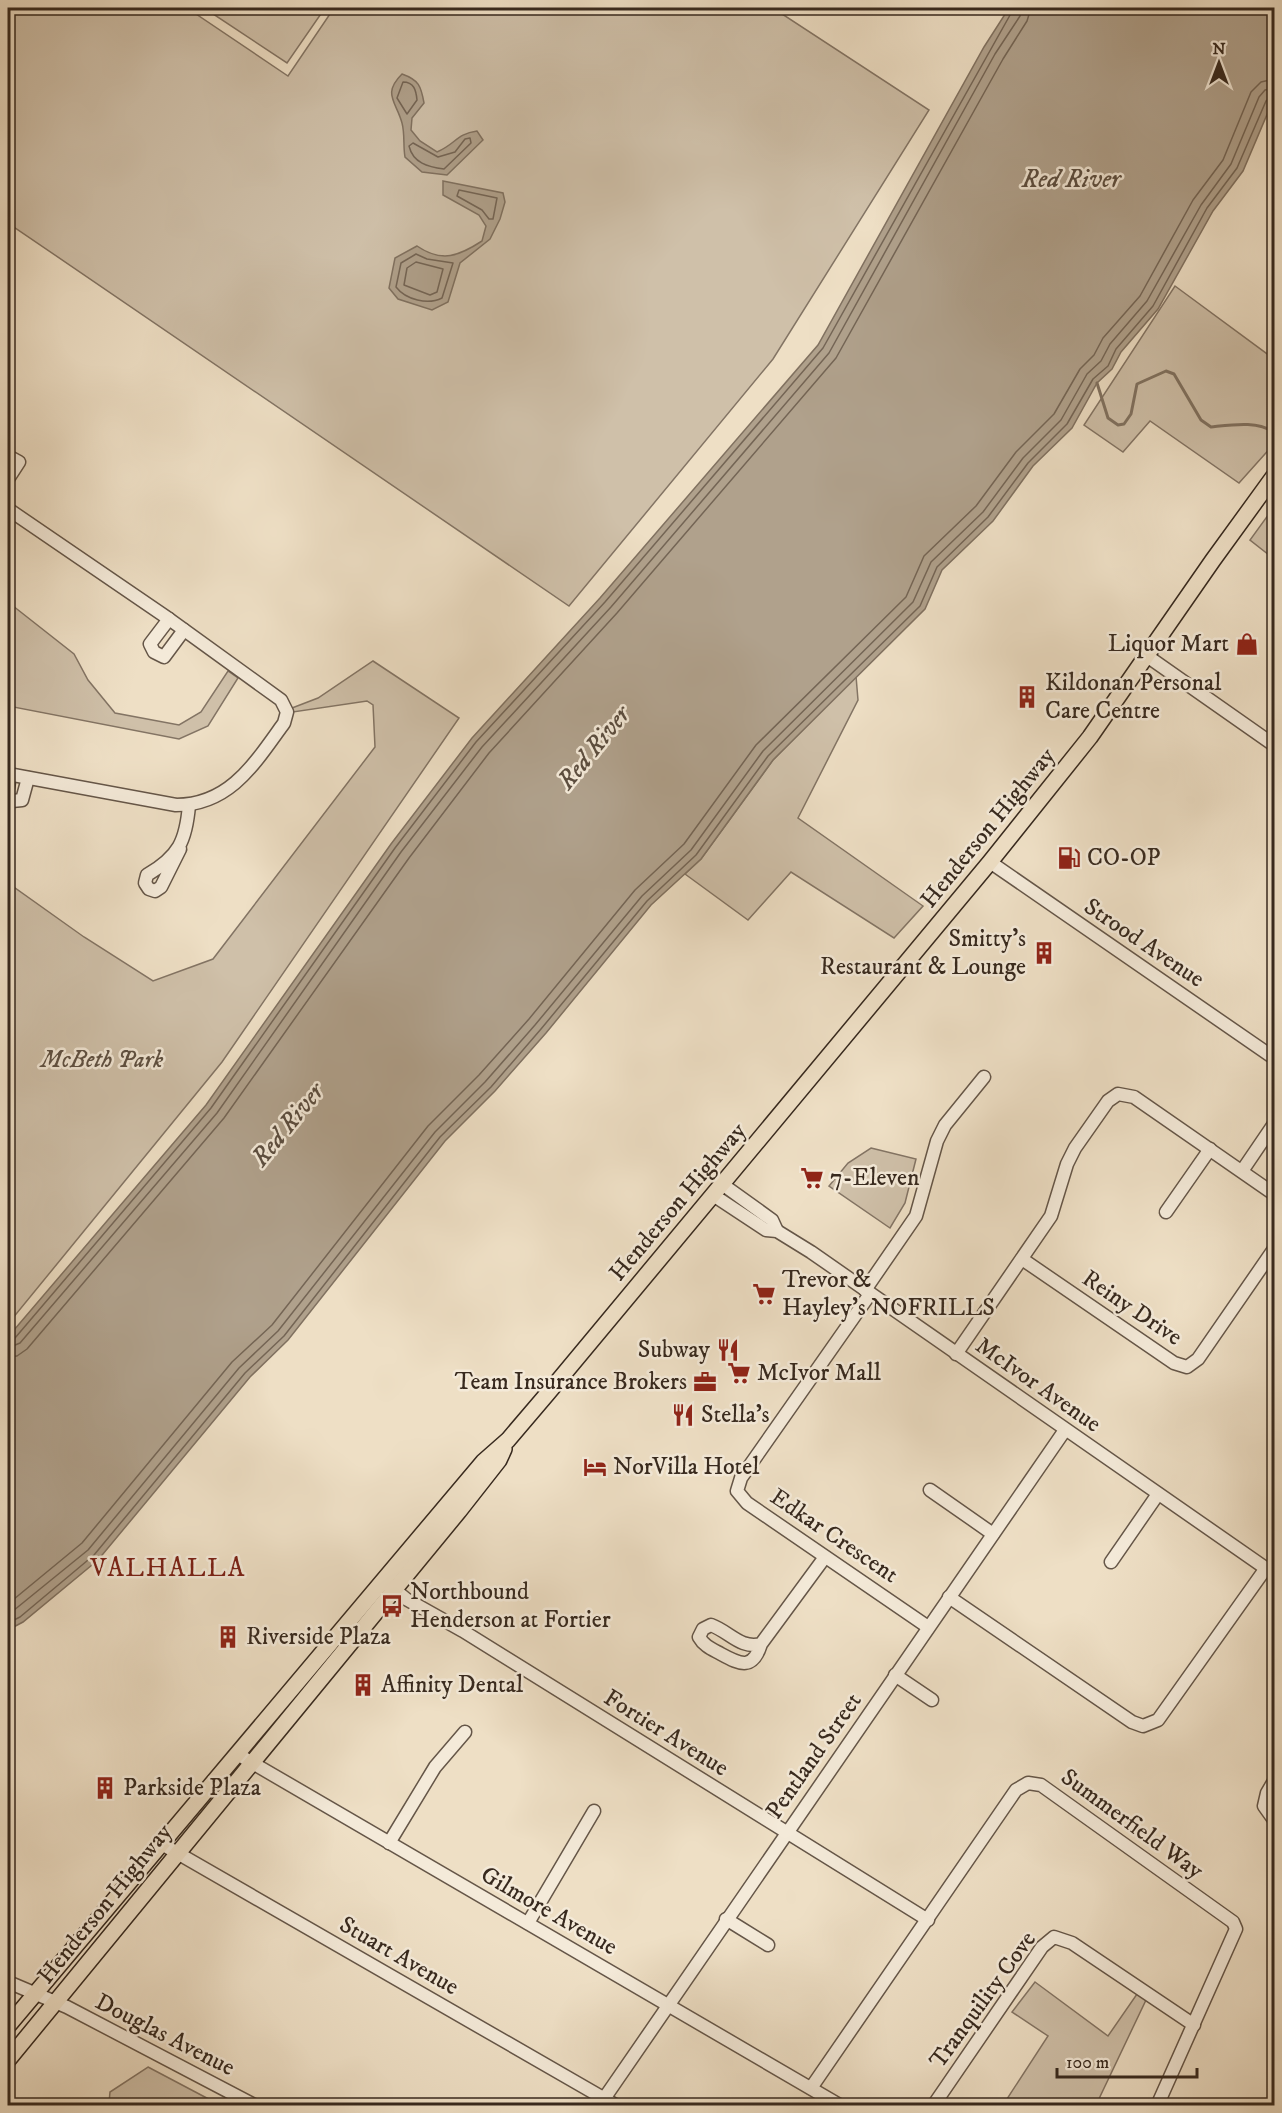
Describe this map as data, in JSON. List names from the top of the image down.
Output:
{
  "streets": {
    "main road": ["Henderson Highway"],
    "street": [
      "Strood Avenue",
      "Reiny Drive",
      "McIvor Avenue",
      "Edkar Crescent",
      "Fortier Avenue",
      "Pentland Street",
      "Summerfield Way",
      "Gilmore Avenue",
      "Stuart Avenue",
      "Tranquility Cove",
      "Douglas Avenue"
    ]
  },
  "crossings": [
    ["Henderson Highway", "Strood Avenue"],
    ["Henderson Highway", "McIvor Avenue"],
    ["Henderson Highway", "Fortier Avenue"],
    ["Henderson Highway", "Gilmore Avenue"],
    ["Henderson Highway", "Stuart Avenue"],
    ["Henderson Highway", "Douglas Avenue"],
    ["McIvor Avenue", "Edkar Crescent"],
    ["McIvor Avenue", "Pentland Street"],
    ["Edkar Crescent", "Pentland Street"],
    ["Fortier Avenue", "Pentland Street"],
    ["Fortier Avenue", "Summerfield Way"],
    ["Pentland Street", "Gilmore Avenue"],
    ["Pentland Street", "Stuart Avenue"],
    ["Summerfield Way", "Gilmore Avenue"],
    ["Summerfield Way", "Tranquility Cove"]
  ],
  "districts": ["VALHALLA"],
  "water": ["Red River"],
  "parks": ["McBeth Park"],
  "places": {
    "shop": ["Liquor Mart"],
    "building": [
      "Kildonan Personal Care Centre",
      "Smitty's Restaurant & Lounge",
      "Riverside Plaza",
      "Affinity Dental",
      "Parkside Plaza"
    ],
    "fuel station": ["CO-OP"],
    "supermarket": ["7-Eleven", "Trevor & Hayley's NOFRILLS", "McIvor Mall"],
    "restaurant": ["Subway", "Stella's"],
    "office": ["Team Insurance Brokers"],
    "hotel": ["NorVilla Hotel"],
    "bus stop": ["Northbound Henderson at Fortier"]
  },
  "scale_bar": "100 m",
  "north": "top"
}
